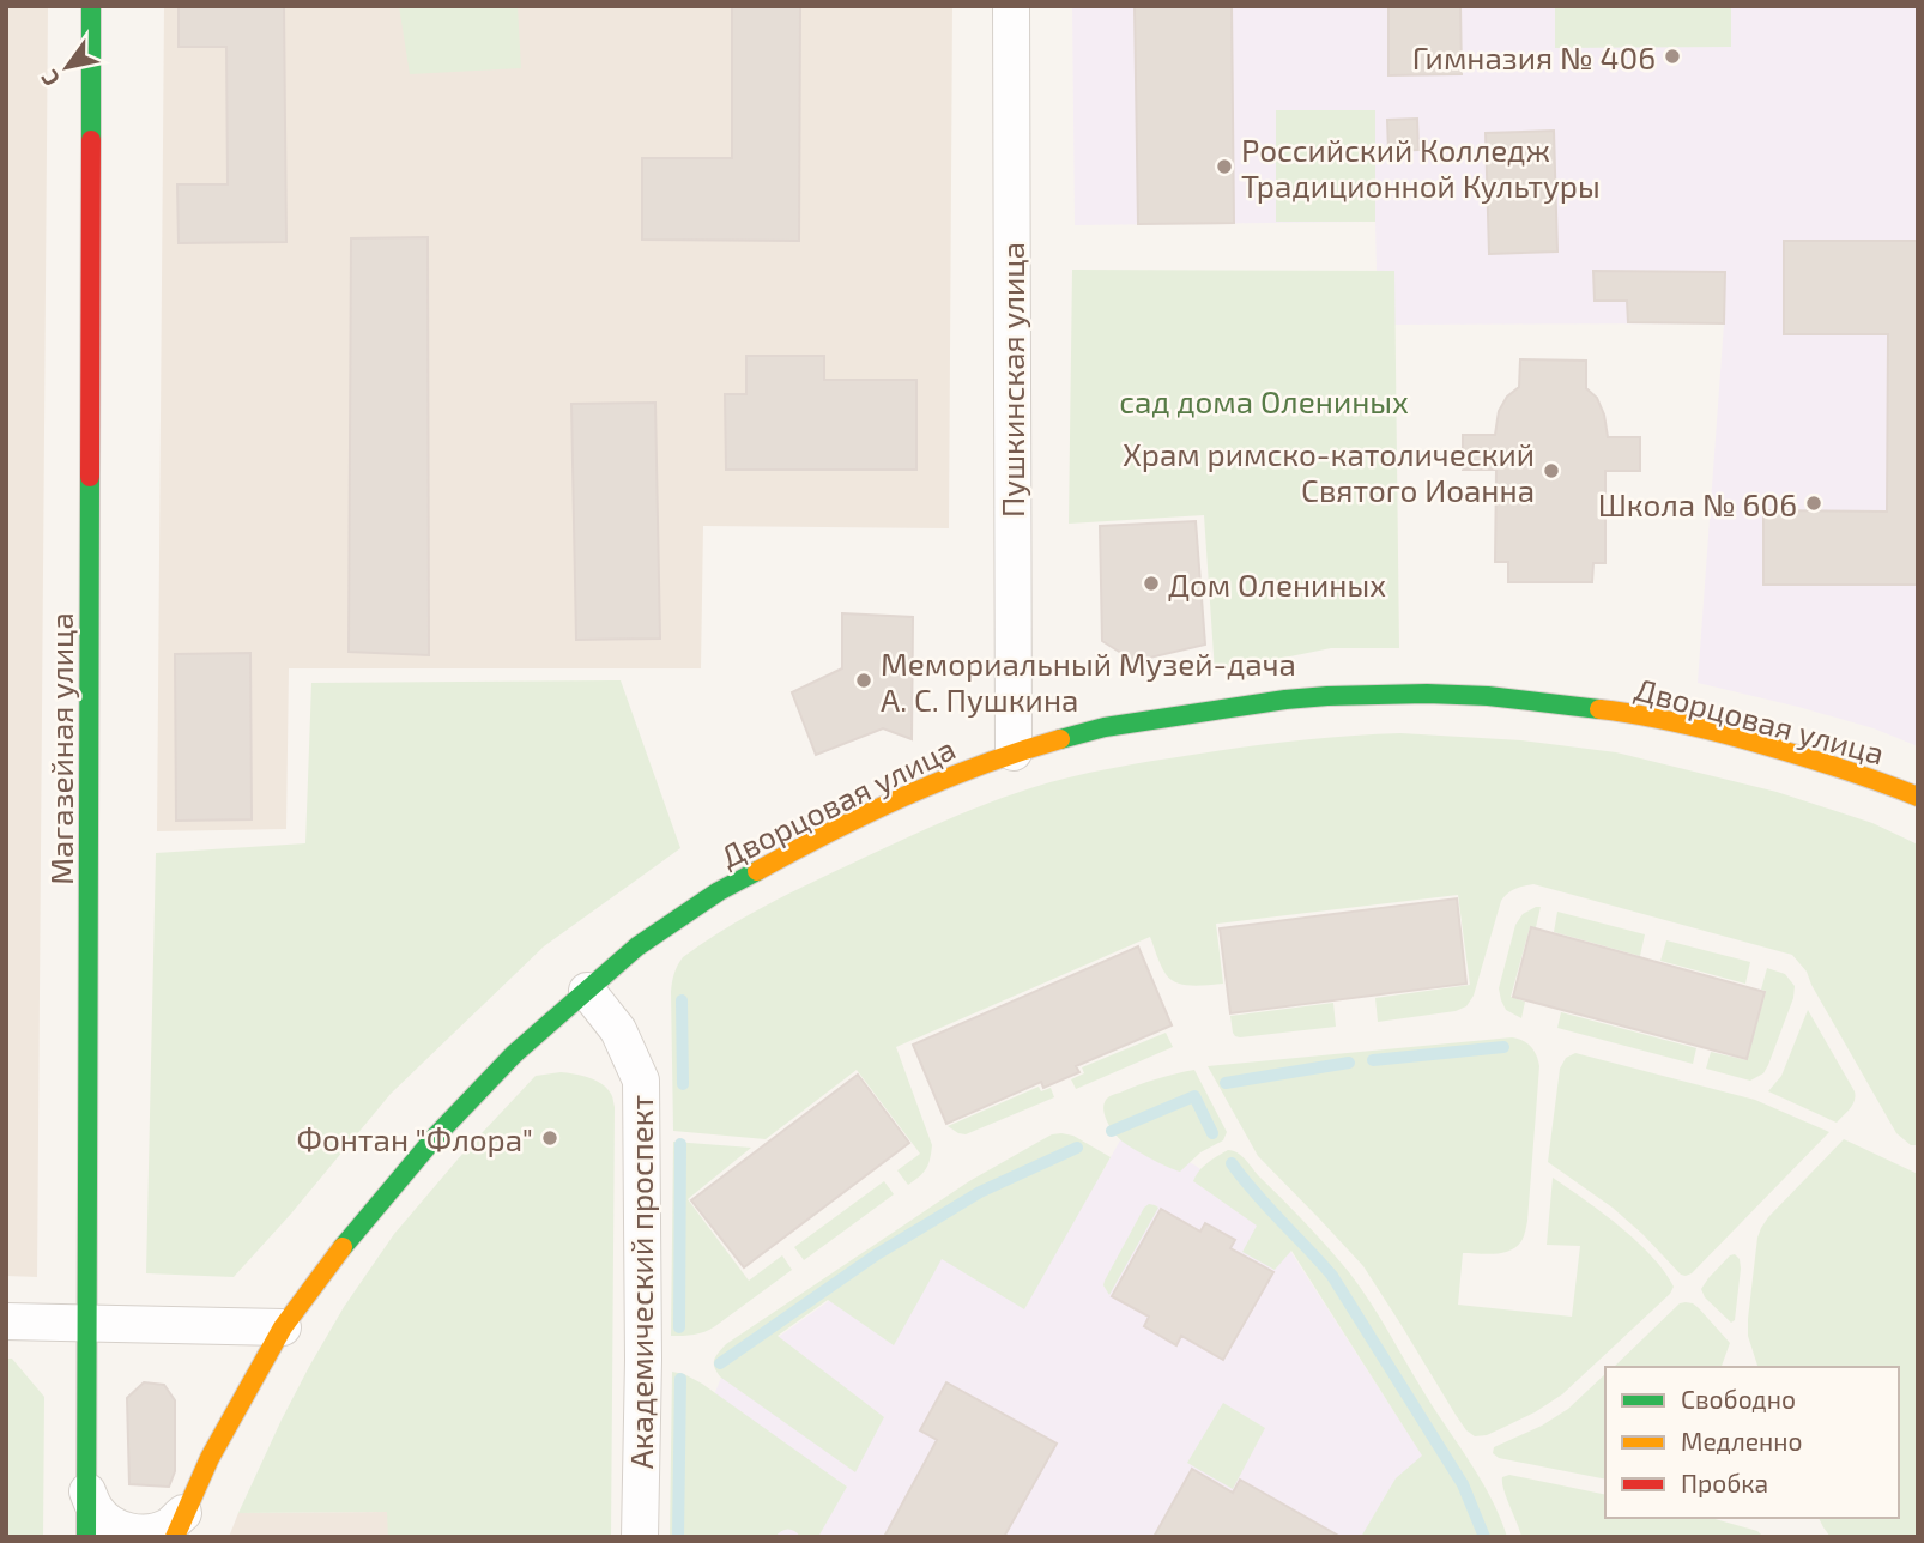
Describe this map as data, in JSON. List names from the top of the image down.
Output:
{
  "streets": {
    "main road": ["Дворцовая улица", "Магазейная улица"],
    "street": ["Пушкинская улица", "Академический проспект"]
  },
  "crossings": [
    ["Пушкинская улица", "Дворцовая улица"],
    ["Дворцовая улица", "Академический проспект"]
  ],
  "parks": ["сад дома Олениных"],
  "places": [
    "Гимназия № 406",
    "Российский Колледж Традиционной Культуры",
    "Храм римско-католический Святого Иоанна",
    "Школа № 606",
    "Дом Олениных",
    "Мемориальный Музей-дача А. С. Пушкина",
    "Фонтан \"Флора\""
  ],
  "legend": ["Свободно", "Медленно", "Пробка"],
  "north": "bottom left"
}
